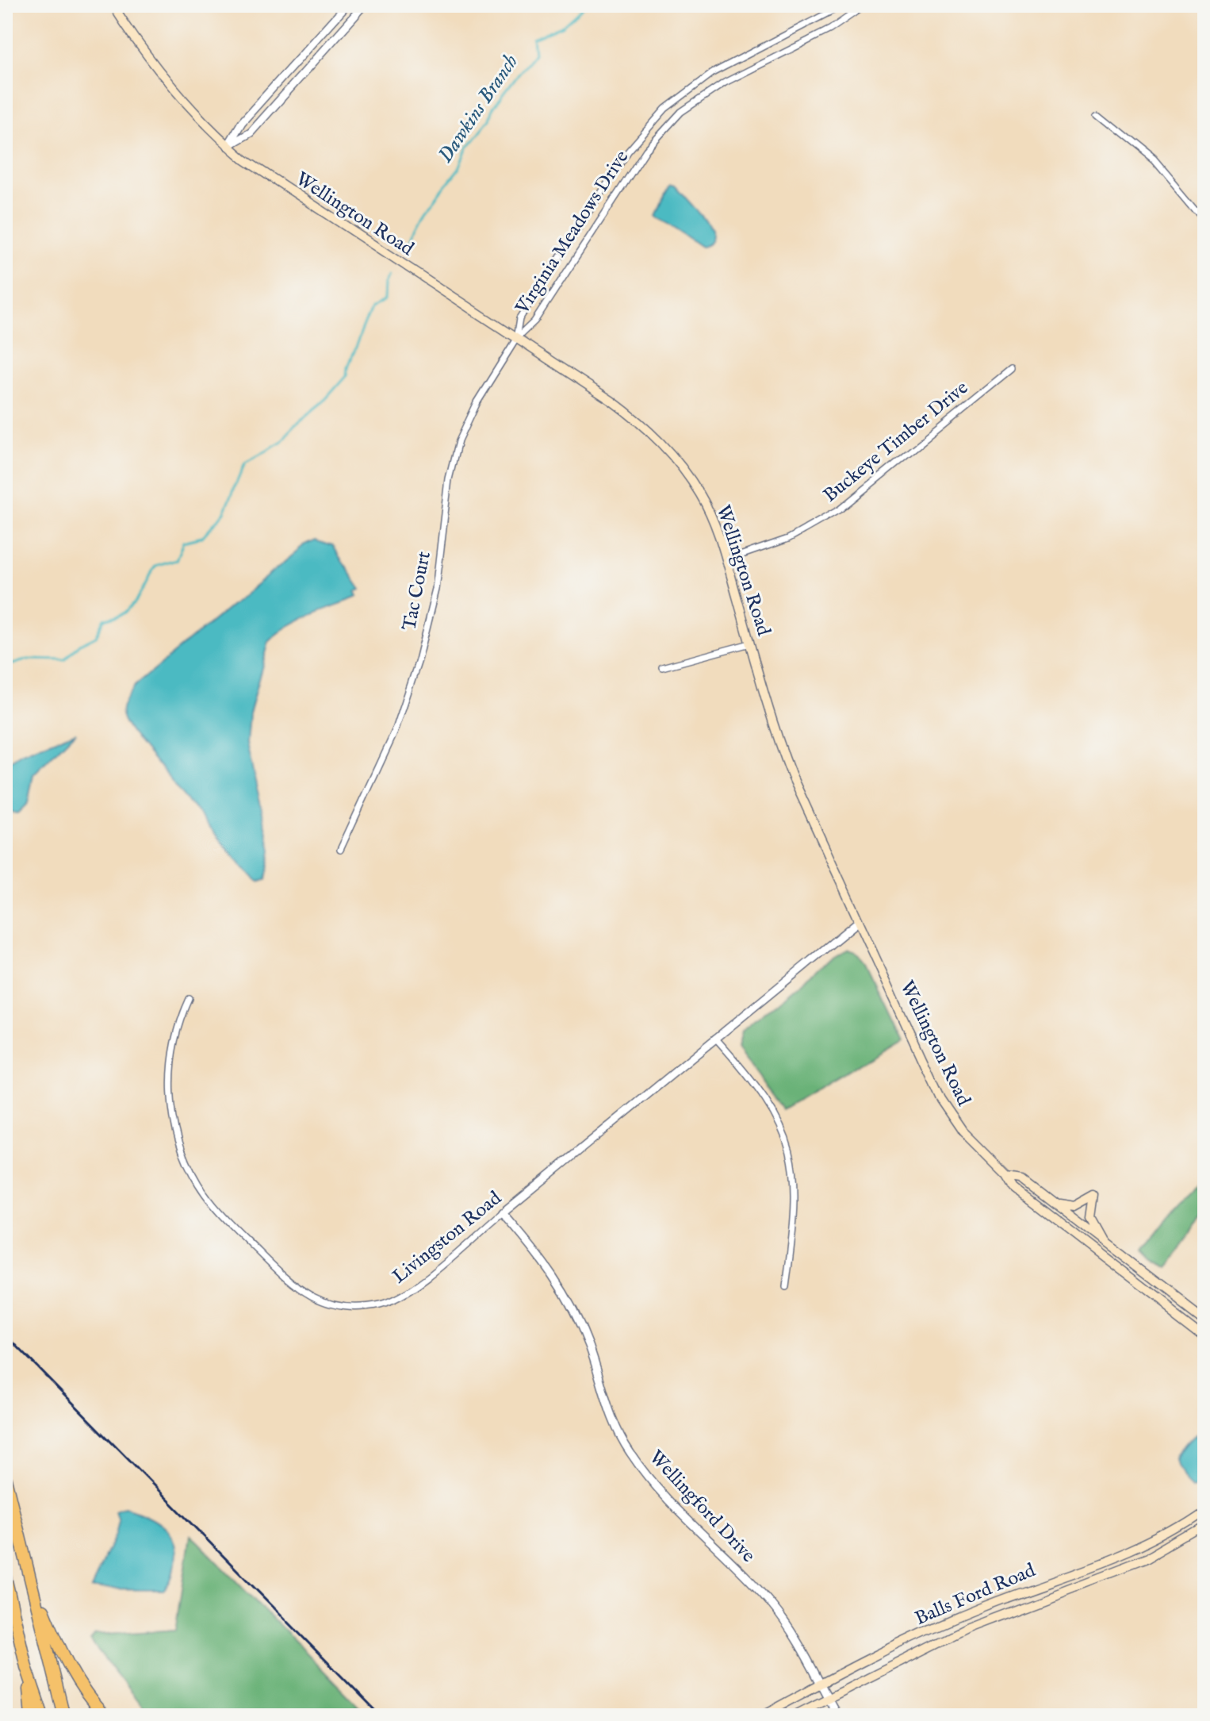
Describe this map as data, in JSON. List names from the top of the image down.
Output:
{
  "streets": {
    "main road": ["Wellington Road", "Balls Ford Road"],
    "street": [
      "Virginia Meadows Drive",
      "Buckeye Timber Drive",
      "Tac Court",
      "Livingston Road",
      "Wellingford Drive"
    ]
  },
  "crossings": [
    ["Wellington Road", "Virginia Meadows Drive"],
    ["Wellington Road", "Buckeye Timber Drive"],
    ["Wellington Road", "Tac Court"],
    ["Wellington Road", "Livingston Road"],
    ["Virginia Meadows Drive", "Tac Court"],
    ["Livingston Road", "Wellingford Drive"],
    ["Wellingford Drive", "Balls Ford Road"]
  ],
  "water": ["Dawkins Branch"]
}
